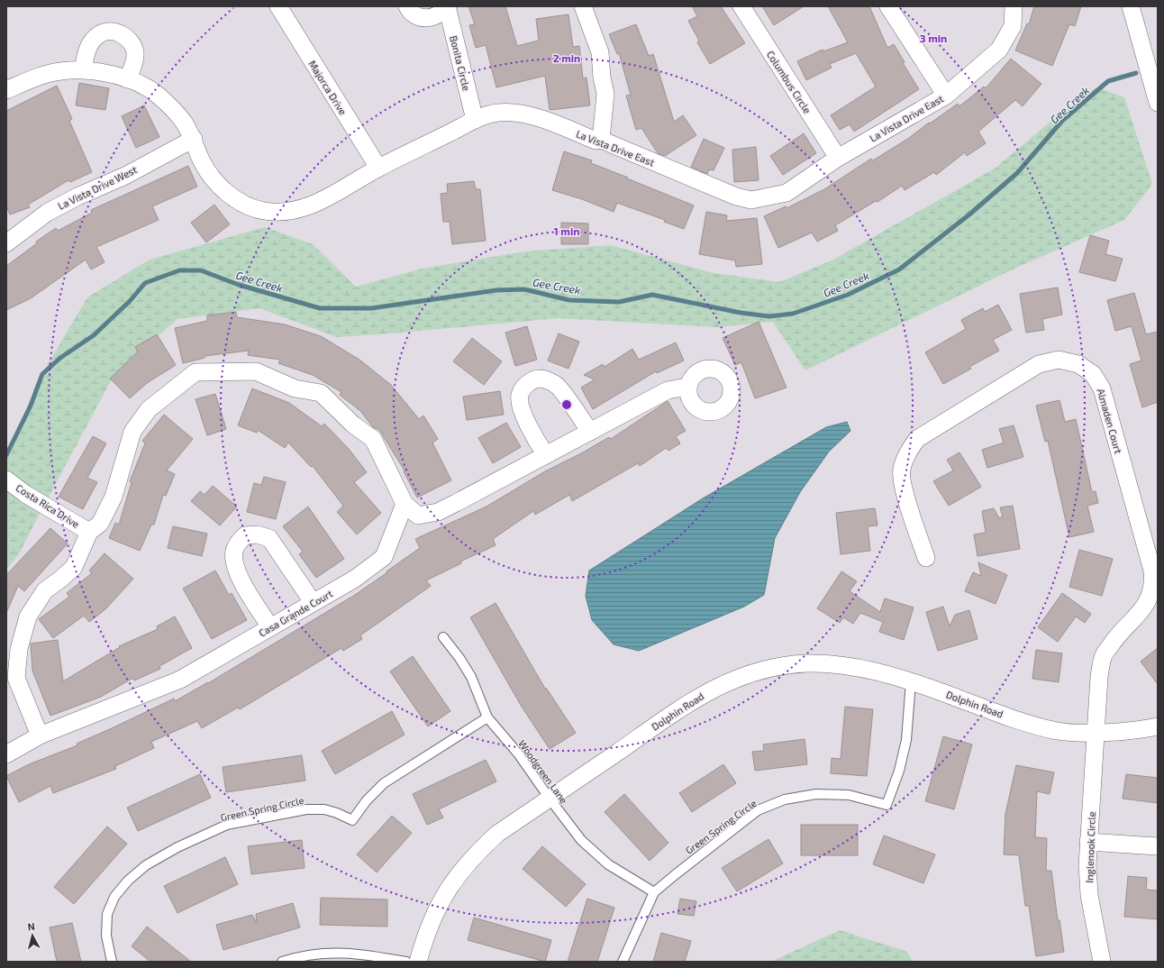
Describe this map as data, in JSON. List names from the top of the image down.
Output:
{
  "streets": {
    "street": [
      "Bonita Circle",
      "Columbus Circle",
      "Majorca Drive",
      "La Vista Drive East",
      "La Vista Drive West",
      "Almaden Court",
      "Costa Rica Drive",
      "Casa Grande Court",
      "Dolphin Road",
      "Inglenook Circle"
    ],
    "lane": ["Woodgreen Lane", "Green Spring Circle"]
  },
  "crossings": [
    ["Bonita Circle", "La Vista Drive East"],
    ["Columbus Circle", "La Vista Drive East"],
    ["Majorca Drive", "La Vista Drive East"],
    ["La Vista Drive East", "La Vista Drive West"],
    ["Almaden Court", "Dolphin Road"],
    ["Almaden Court", "Inglenook Circle"],
    ["Dolphin Road", "Woodgreen Lane"],
    ["Dolphin Road", "Green Spring Circle"],
    ["Dolphin Road", "Inglenook Circle"],
    ["Woodgreen Lane", "Green Spring Circle"]
  ],
  "water": ["Gee Creek"],
  "north": "top",
  "rings": ["3 min", "2 min", "1 min"]
}
